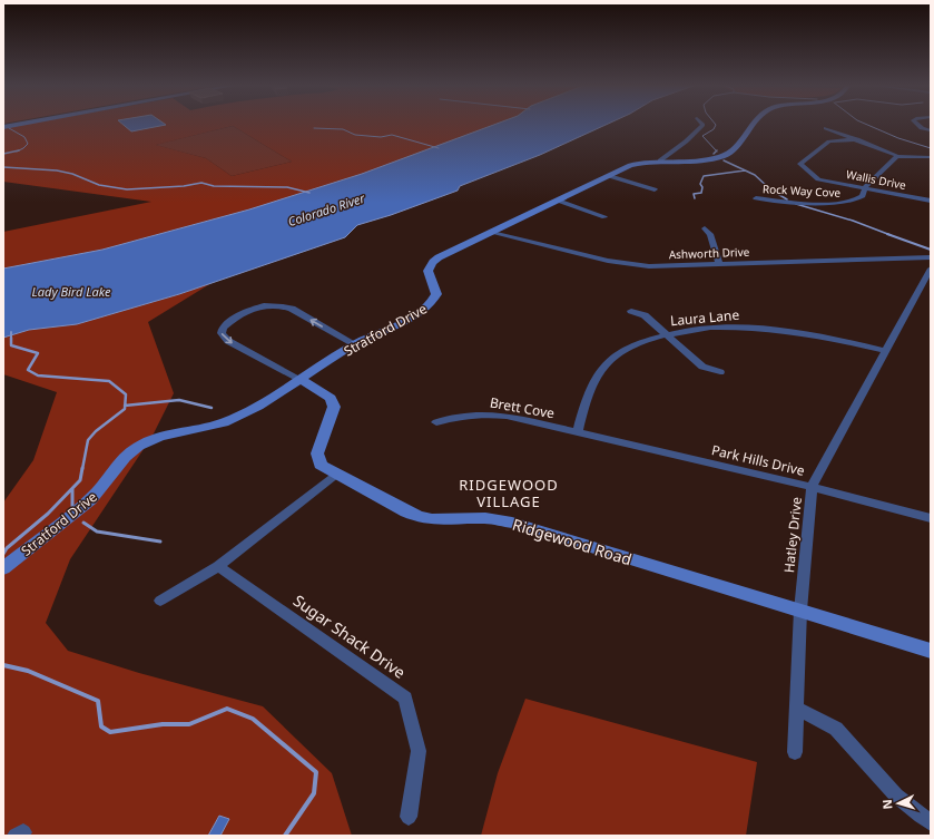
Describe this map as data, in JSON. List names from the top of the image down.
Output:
{
  "streets": {
    "street": [
      "Wallis Drive",
      "Rock Way Cove",
      "Ashworth Drive",
      "Laura Lane",
      "Stratford Drive",
      "Brett Cove",
      "Park Hills Drive",
      "Hatley Drive",
      "Ridgewood Road",
      "Sugar Shack Drive"
    ]
  },
  "crossings": [
    ["Wallis Drive", "Rock Way Cove"],
    ["Ashworth Drive", "Stratford Drive"],
    ["Laura Lane", "Brett Cove"],
    ["Laura Lane", "Park Hills Drive"],
    ["Laura Lane", "Hatley Drive"],
    ["Stratford Drive", "Ridgewood Road"],
    ["Brett Cove", "Park Hills Drive"],
    ["Park Hills Drive", "Hatley Drive"],
    ["Hatley Drive", "Ridgewood Road"]
  ],
  "districts": ["RIDGEWOOD VILLAGE"],
  "water": ["Colorado River", "Lady Bird Lake"],
  "north": "left"
}
